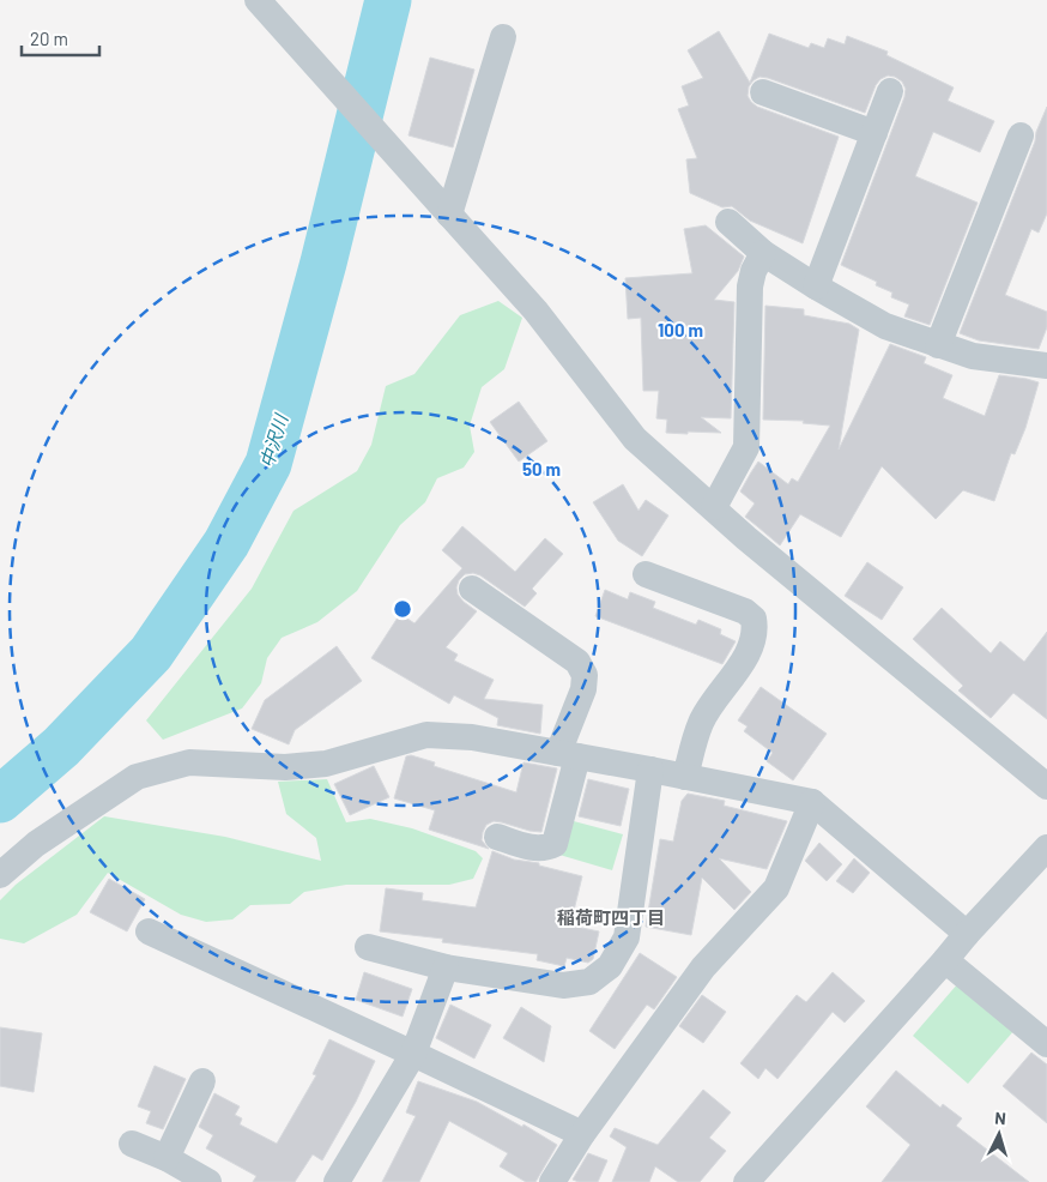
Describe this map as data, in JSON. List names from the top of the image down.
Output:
{
  "districts": ["稲荷町四丁目"],
  "water": ["中沢川"],
  "scale_bar": "20 m",
  "north": "top",
  "rings": ["100 m", "50 m"]
}
